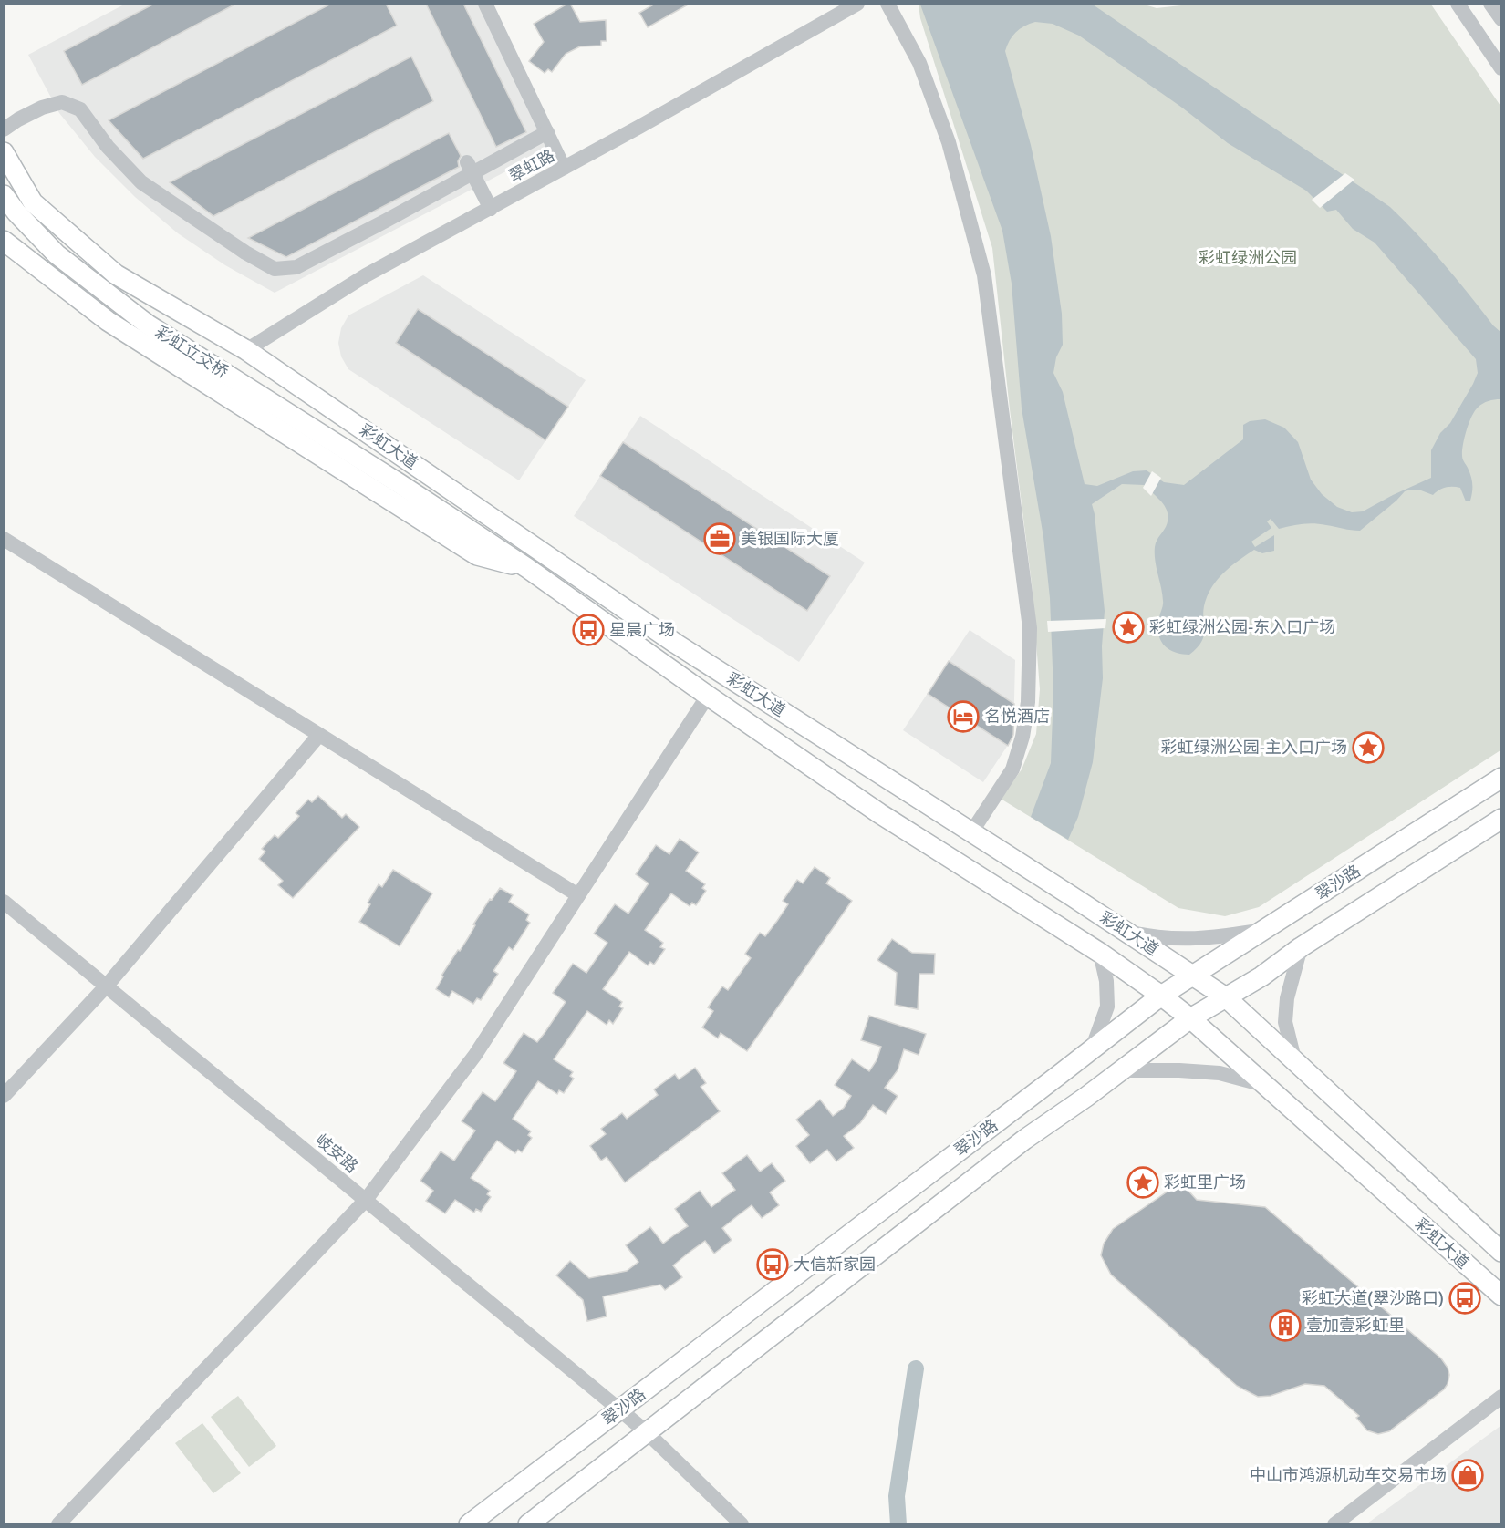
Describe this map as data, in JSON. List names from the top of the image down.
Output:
{
  "streets": {
    "main road": ["彩虹立交桥", "彩虹大道", "翠沙路"],
    "street": ["翠虹路", "岐安路"]
  },
  "crossings": [
    ["翠虹路", "彩虹大道"],
    ["彩虹立交桥", "彩虹大道"],
    ["彩虹大道", "翠沙路"],
    ["翠沙路", "岐安路"]
  ],
  "parks": ["彩虹绿洲公园"],
  "places": {
    "office": ["美银国际大厦"],
    "place": ["彩虹绿洲公园-东入口广场", "彩虹绿洲公园-主入口广场", "彩虹里广场"],
    "bus stop": ["星晨广场", "大信新家园", "彩虹大道(翠沙路口)"],
    "hotel": ["名悦酒店"],
    "building": ["壹加壹彩虹里"],
    "shop": ["中山市鸿源机动车交易市场"]
  }
}
